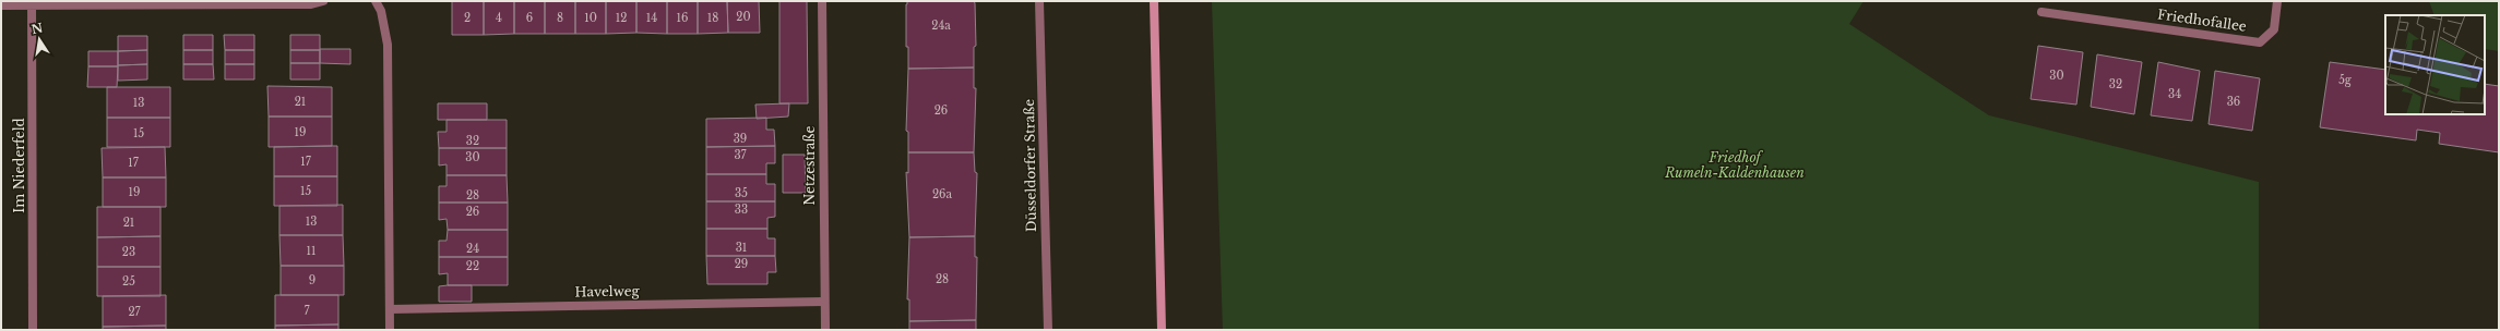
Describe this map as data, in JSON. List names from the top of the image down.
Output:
{
  "streets": {
    "street": [
      "Friedhofallee",
      "Im Niederfeld",
      "Netzestraße",
      "Düsseldorfer Straße",
      "Havelweg"
    ]
  },
  "crossings": [
    ["Netzestraße", "Havelweg"]
  ],
  "parks": ["Friedhof Rumeln-Kaldenhausen"],
  "house_numbers": [
    "20",
    "2",
    "4",
    "6",
    "8",
    "10",
    "12",
    "14",
    "16",
    "18",
    "24a",
    "30",
    "5g",
    "32",
    "34",
    "21",
    "36",
    "13",
    "26",
    "19",
    "15",
    "39",
    "32",
    "37",
    "30",
    "17",
    "17",
    "15",
    "19",
    "35",
    "26a",
    "28",
    "33",
    "26",
    "13",
    "21",
    "31",
    "24",
    "11",
    "23",
    "29",
    "22",
    "28",
    "9",
    "25",
    "7",
    "27"
  ],
  "north": "top"
}
